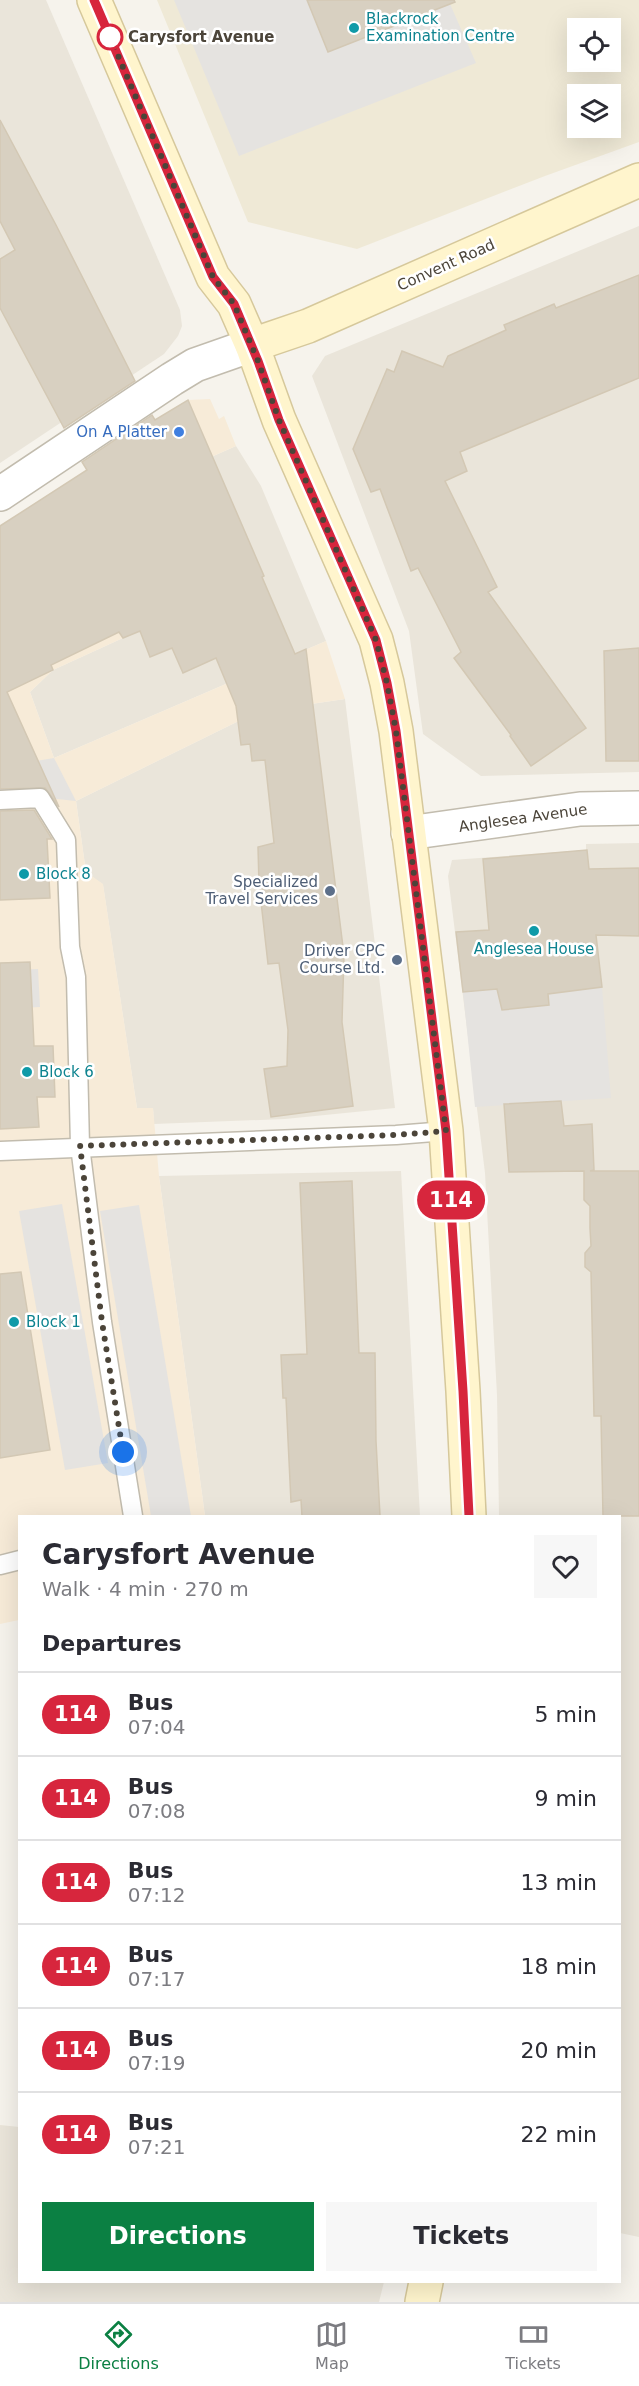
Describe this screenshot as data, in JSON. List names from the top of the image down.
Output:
{
  "streets": {
    "main road": ["Convent Road"],
    "street": ["Anglesea Avenue"]
  },
  "places": [
    "Blackrock Examination Centre",
    "Carysfort Avenue",
    "On A Platter",
    "Block 8",
    "Specialized Travel Services",
    "Anglesea House",
    "Driver CPC Course Ltd.",
    "Block 6",
    "Block 1"
  ],
  "lines": ["bus line 114"],
  "page": {
    "on_map": "114",
    "heading": [
      ["Carysfort Avenue", "Walk · 4 min · 270 m"],
      "Departures"
    ],
    "list": [
      {
        "mark": "114",
        "name": "Bus",
        "note": "07:04",
        "value": "5 min"
      },
      {
        "mark": "114",
        "name": "Bus",
        "note": "07:08",
        "value": "9 min"
      },
      {
        "mark": "114",
        "name": "Bus",
        "note": "07:12",
        "value": "13 min"
      },
      {
        "mark": "114",
        "name": "Bus",
        "note": "07:17",
        "value": "18 min"
      },
      {
        "mark": "114",
        "name": "Bus",
        "note": "07:19",
        "value": "20 min"
      },
      {
        "mark": "114",
        "name": "Bus",
        "note": "07:21",
        "value": "22 min"
      }
    ],
    "buttons": ["Directions", "Tickets"],
    "tabs": ["Directions", "Map", "Tickets"]
  }
}
